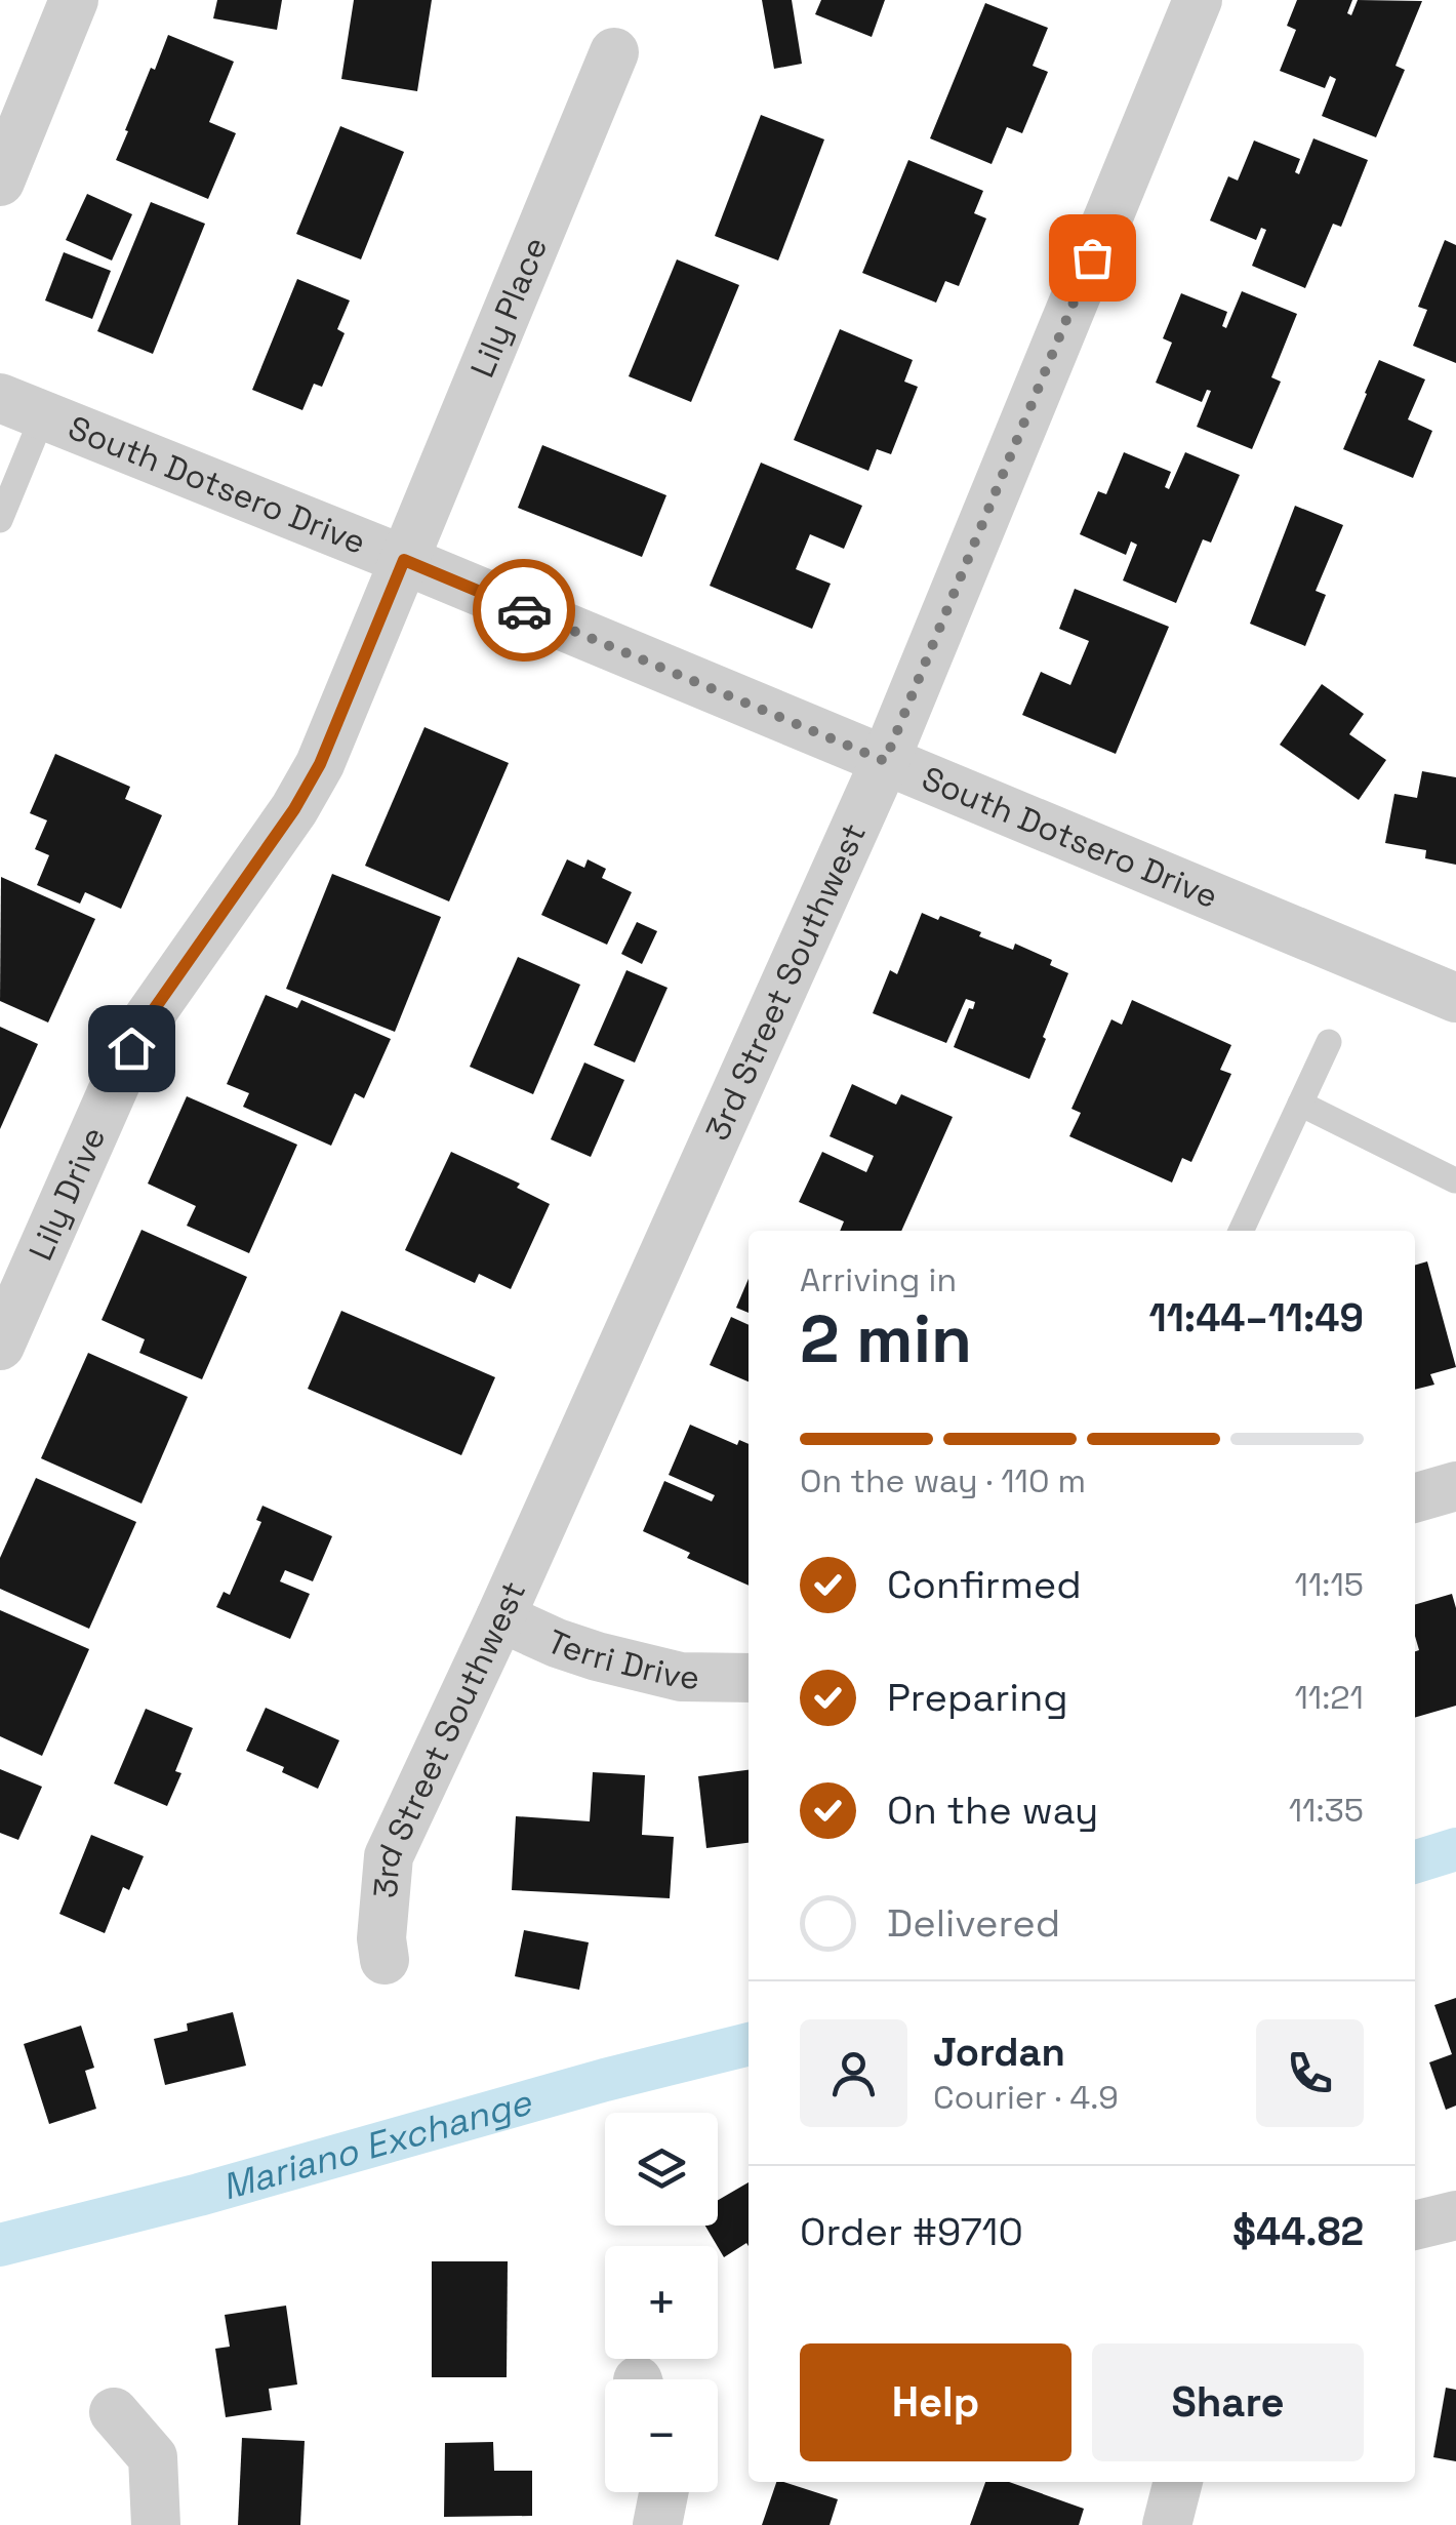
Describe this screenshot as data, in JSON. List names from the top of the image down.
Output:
{
  "streets": {
    "street": [
      "Lily Place",
      "South Dotsero Drive",
      "3rd Street Southwest",
      "Lily Drive",
      "Terri Drive"
    ]
  },
  "crossings": [
    ["Lily Place", "South Dotsero Drive"],
    ["Lily Place", "Lily Drive"],
    ["South Dotsero Drive", "3rd Street Southwest"],
    ["South Dotsero Drive", "Lily Drive"],
    ["3rd Street Southwest", "Terri Drive"]
  ],
  "water": ["Mariano Exchange"],
  "page": {
    "heading": ["2 min", "Arriving in", "11:44–11:49"],
    "panel": [
      "Jordan",
      "Courier · 4.9",
      "Order #9710",
      "$44.82"
    ],
    "bar": "On the way · 110 m",
    "list": [
      ["Confirmed", "11:15"],
      ["Preparing", "11:21"],
      ["On the way", "11:35"],
      "Delivered"
    ],
    "map_buttons": ["+", "−"],
    "buttons": ["Help", "Share"]
  }
}
